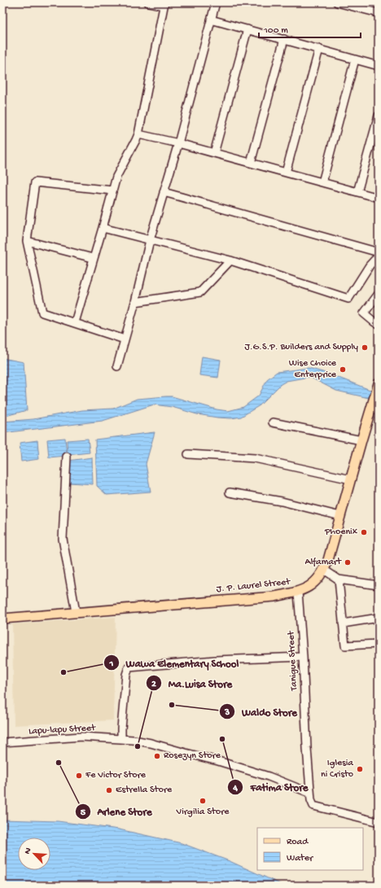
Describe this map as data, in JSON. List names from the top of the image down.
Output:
{
  "streets": {
    "main road": ["J. P. Laurel Street"],
    "street": ["Tanigue Street", "Lapu-lapu Street"]
  },
  "crossings": [
    ["J. P. Laurel Street", "Tanigue Street"],
    ["Tanigue Street", "Lapu-lapu Street"]
  ],
  "places": [
    "J.G.S.P. Builders and Supply",
    "Wise Choice Enterprice",
    "Phoenix",
    "Alfamart",
    "Wawa Elementary School",
    "Waldo Store",
    "Fatima Store",
    "Ma.Luisa Store",
    "Rosezyn Store",
    "Arlene Store",
    "Iglesia ni Cristo",
    "Fe Victor Store",
    "Estrella Store",
    "Virgilia Store"
  ],
  "legend": ["Road", "Water"],
  "scale_bar": "100 m",
  "north": "top left"
}
